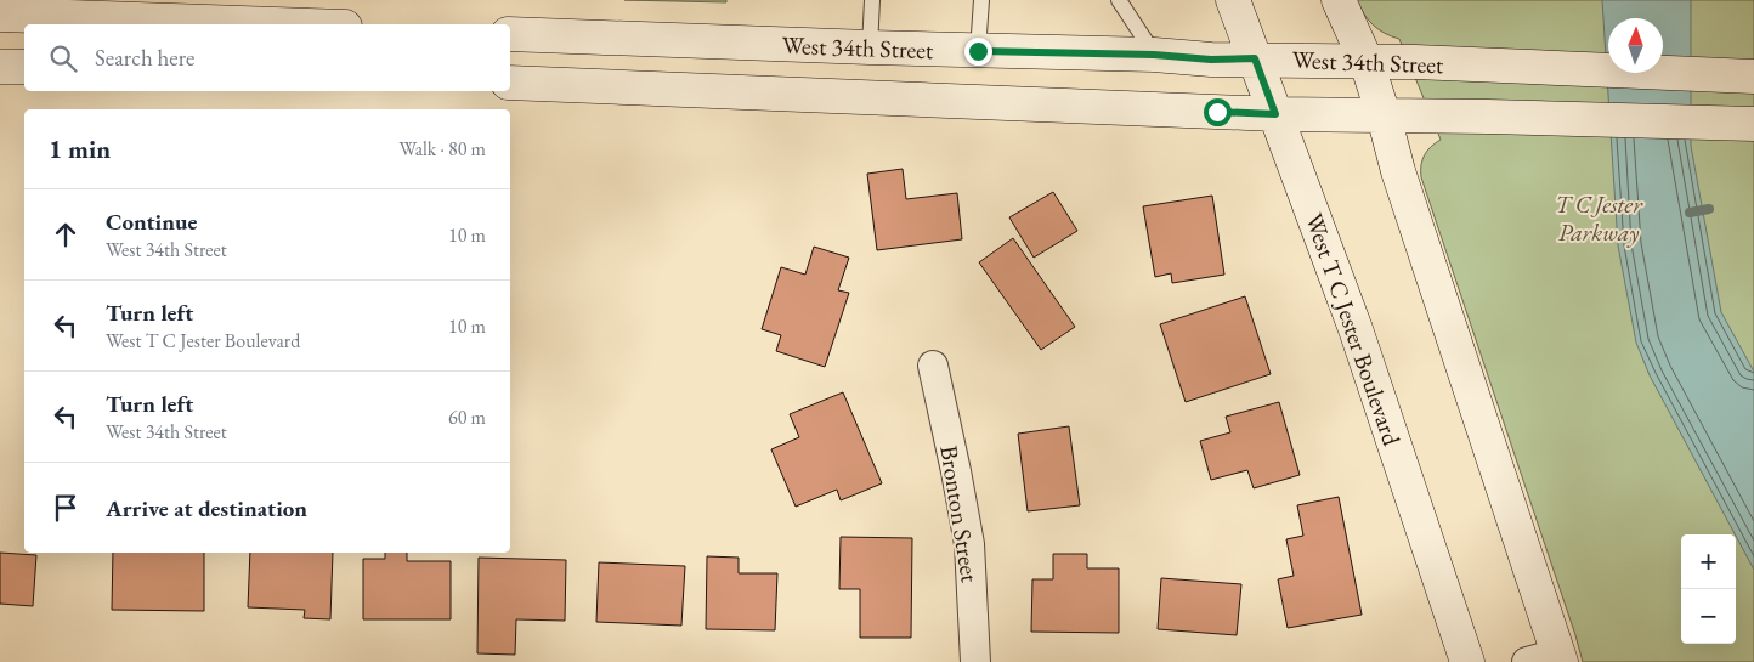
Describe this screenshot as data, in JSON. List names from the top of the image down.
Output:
{
  "streets": {
    "main road": ["West 34th Street", "West T C Jester Boulevard"],
    "street": ["Bronton Street"]
  },
  "crossings": [
    ["West 34th Street", "West T C Jester Boulevard"]
  ],
  "parks": ["T C Jester Parkway"],
  "north": "top",
  "page": {
    "search": "Search here",
    "heading": ["1 min", "Walk · 80 m"],
    "list": [
      ["Continue", "West 34th Street", "10 m"],
      ["Turn left", "West T C Jester Boulevard", "10 m"],
      ["Turn left", "West 34th Street", "60 m"],
      "Arrive at destination"
    ],
    "map_buttons": ["+", "−"]
  }
}
